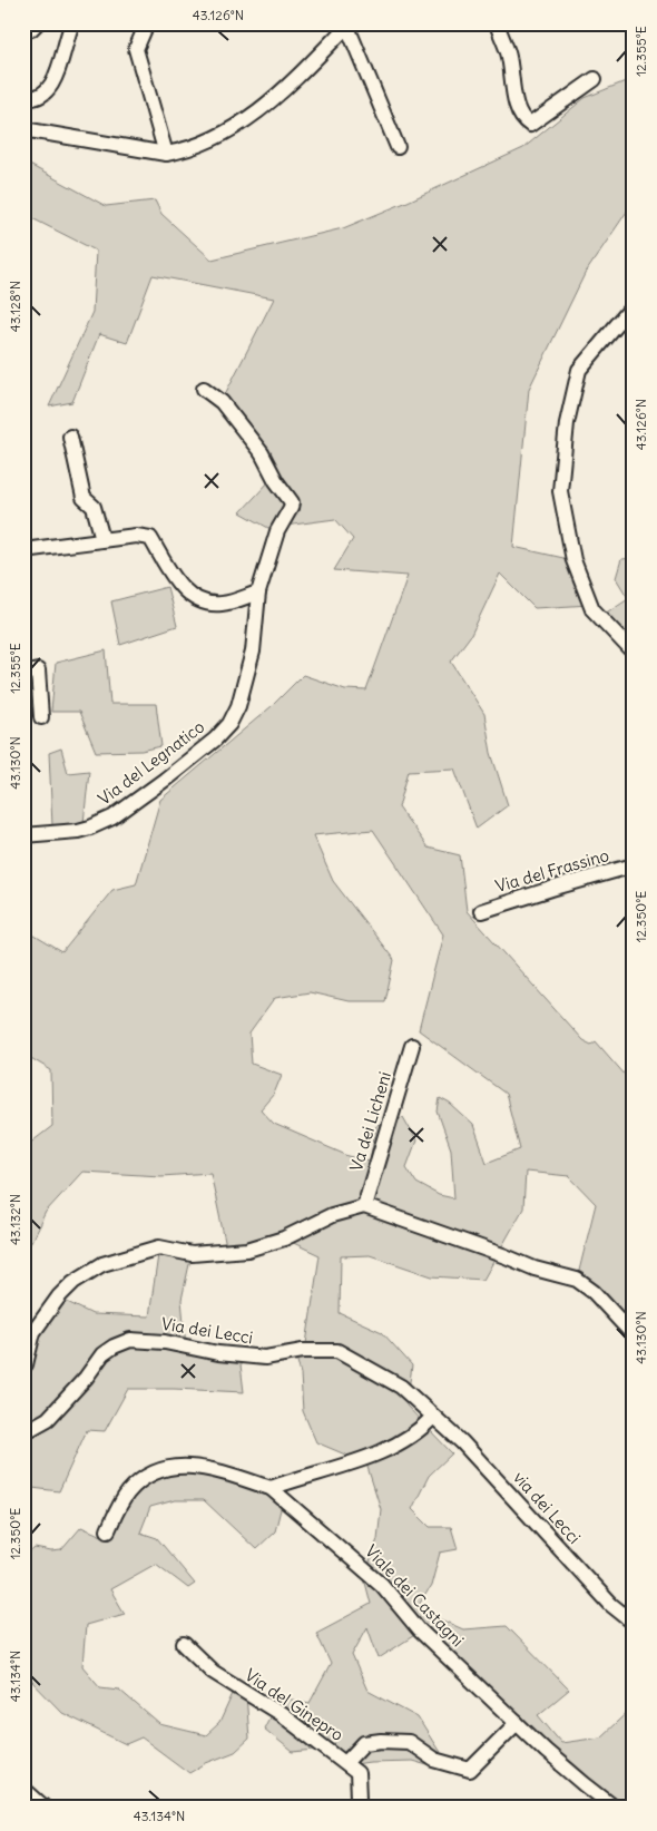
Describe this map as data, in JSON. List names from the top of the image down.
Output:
{
  "streets": {
    "street": [
      "Via del Legnatico",
      "Via del Frassino",
      "Va dei Licheni",
      "Via dei Lecci",
      "via dei Lecci",
      "Viale dei Castagni",
      "Via del Ginepro"
    ]
  },
  "crossings": [
    ["Via dei Lecci", "via dei Lecci"]
  ],
  "coordinates": [
    "43.126°N",
    "12.355°E",
    "43.128°N",
    "43.130°N",
    "12.350°E",
    "43.132°N",
    "43.134°N"
  ]
}
